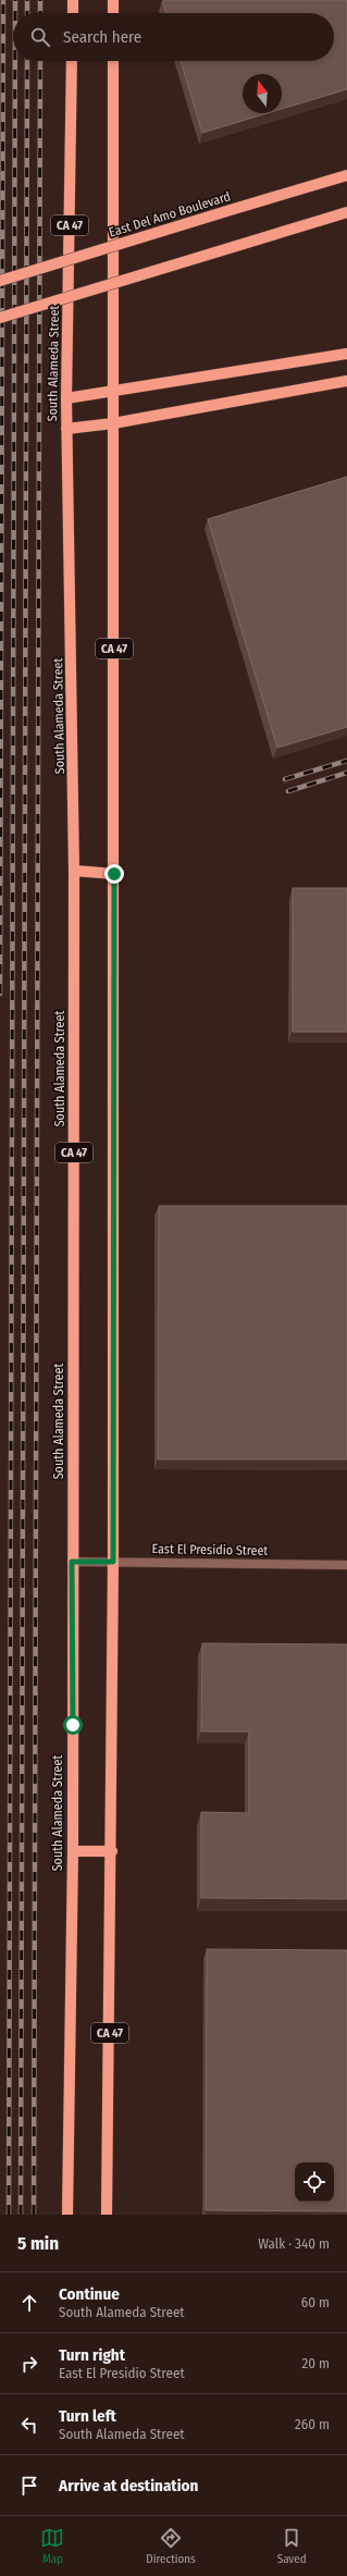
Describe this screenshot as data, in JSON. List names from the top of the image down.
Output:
{
  "streets": {
    "main road": ["East Del Amo Boulevard", "CA 47", "South Alameda Street"],
    "street": ["East El Presidio Street"]
  },
  "crossings": [
    ["CA 47", "East El Presidio Street"],
    ["South Alameda Street", "East El Presidio Street"]
  ],
  "north": "top",
  "page": {
    "search": "Search here",
    "heading": ["5 min", "Walk · 340 m"],
    "list": [
      ["Continue", "South Alameda Street", "60 m"],
      ["Turn right", "East El Presidio Street", "20 m"],
      ["Turn left", "South Alameda Street", "260 m"],
      "Arrive at destination"
    ],
    "nav": ["Map", "Directions", "Saved"]
  }
}
